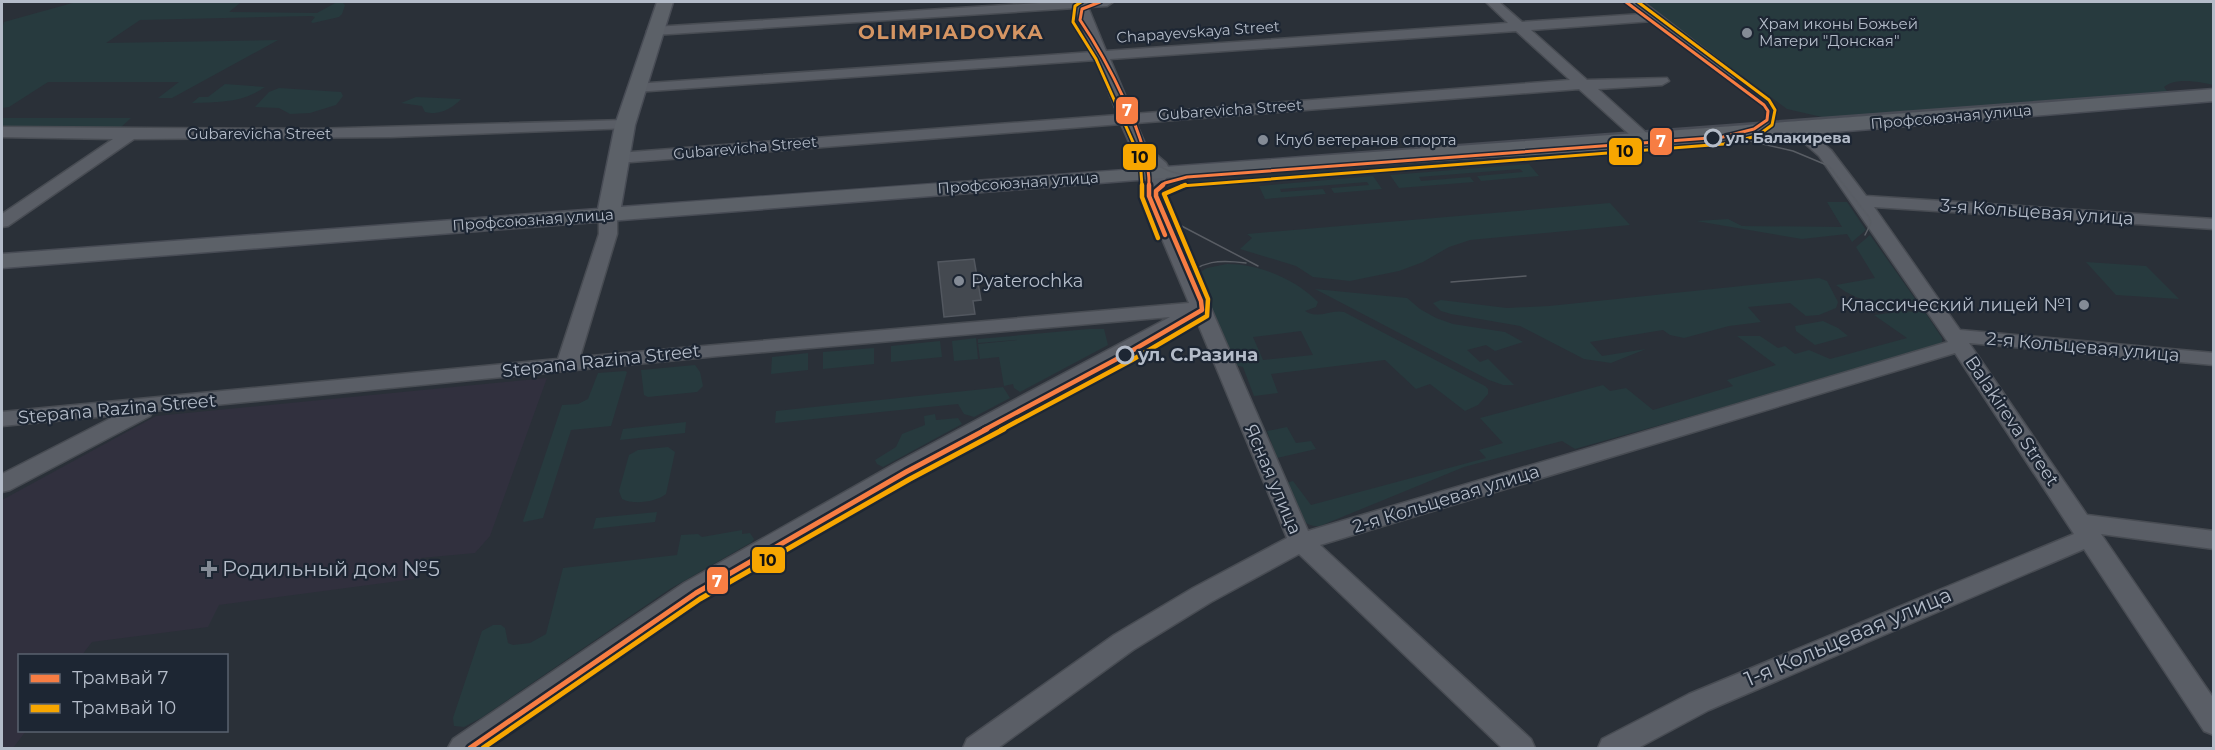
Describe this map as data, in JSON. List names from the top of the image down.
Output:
{
  "streets": {
    "main road": ["Профсоюзная улица"],
    "street": [
      "Chapayevskaya Street",
      "Gubarevicha Street",
      "3-я Кольцевая улица",
      "2-я Кольцевая улица",
      "Stepana Razina Street",
      "Balakireva Street",
      "Ясная улица",
      "1-я Кольцевая улица"
    ]
  },
  "crossings": [
    ["Профсоюзная улица", "Balakireva Street"],
    ["Профсоюзная улица", "Ясная улица"],
    ["3-я Кольцевая улица", "Balakireva Street"],
    ["2-я Кольцевая улица", "Balakireva Street"],
    ["2-я Кольцевая улица", "Ясная улица"],
    ["Stepana Razina Street", "Ясная улица"],
    ["Balakireva Street", "1-я Кольцевая улица"]
  ],
  "districts": ["OLIMPIADOVKA"],
  "places": {
    "other": [
      "Храм иконы Божьей Матери \"Донская\"",
      "ул. Балакирева",
      "Клуб ветеранов спорта",
      "Pyaterochka",
      "Классический лицей №1",
      "ул. С.Разина"
    ],
    "health": ["Родильный дом №5"]
  },
  "lines": ["tram line 7", "tram line 10"],
  "legend": ["Трамвай 7", "Трамвай 10"]
}
